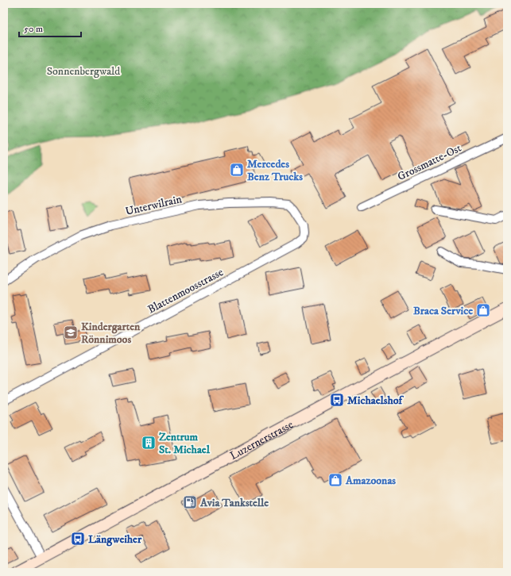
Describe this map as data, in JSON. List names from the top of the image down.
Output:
{
  "streets": {
    "main road": ["Luzernerstrasse"],
    "street": ["Grossmatte-Ost", "Unterwilrain", "Blattenmoosstrasse"]
  },
  "crossings": [
    ["Unterwilrain", "Blattenmoosstrasse"]
  ],
  "parks": ["Sonnenbergwald"],
  "places": {
    "shop": ["Mercedes Benz Trucks", "Braca Service", "Amazoonas"],
    "school or university": ["Kindergarten Rönnimoos"],
    "bus stop": ["Michaelshof", "Längweiher"],
    "building": ["Zentrum St. Michael"],
    "fuel station": ["Avia Tankstelle"]
  },
  "scale_bar": "50 m"
}
